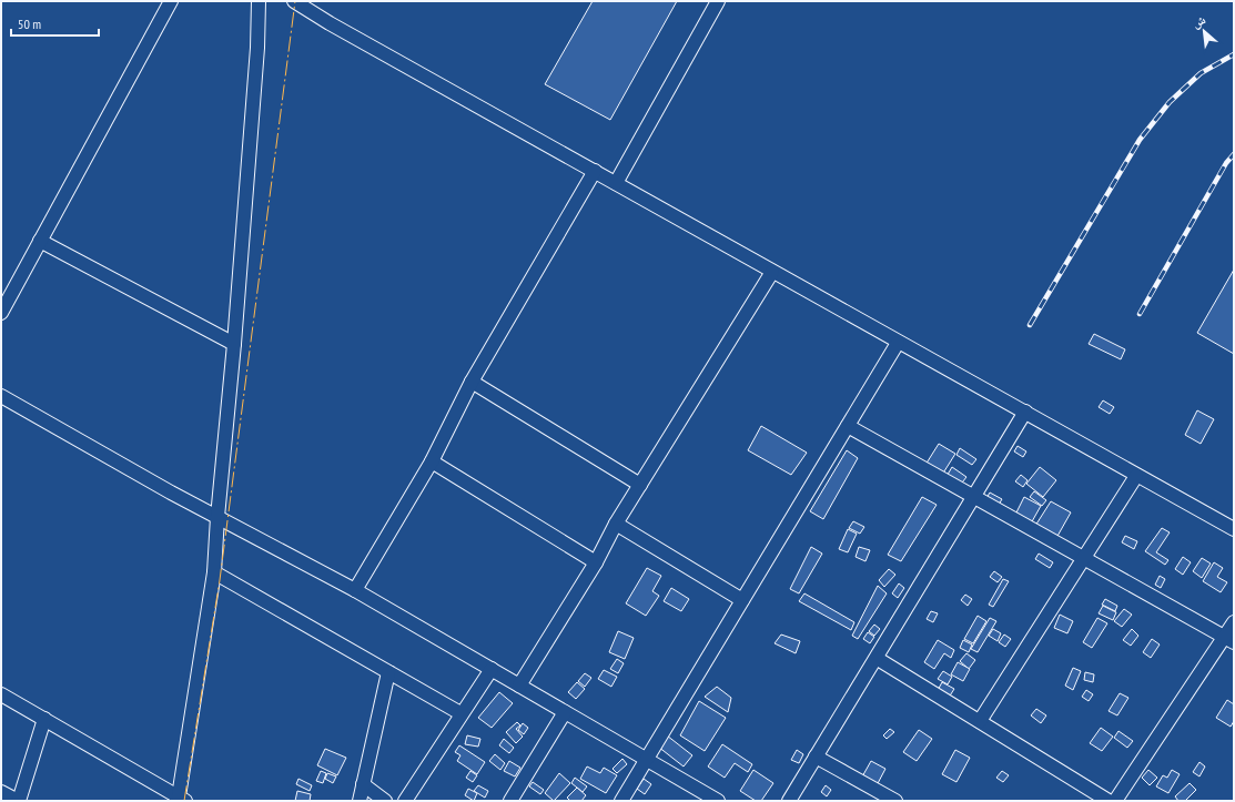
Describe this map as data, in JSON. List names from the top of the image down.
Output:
{
  "scale_bar": "50 m",
  "north": "top left"
}
